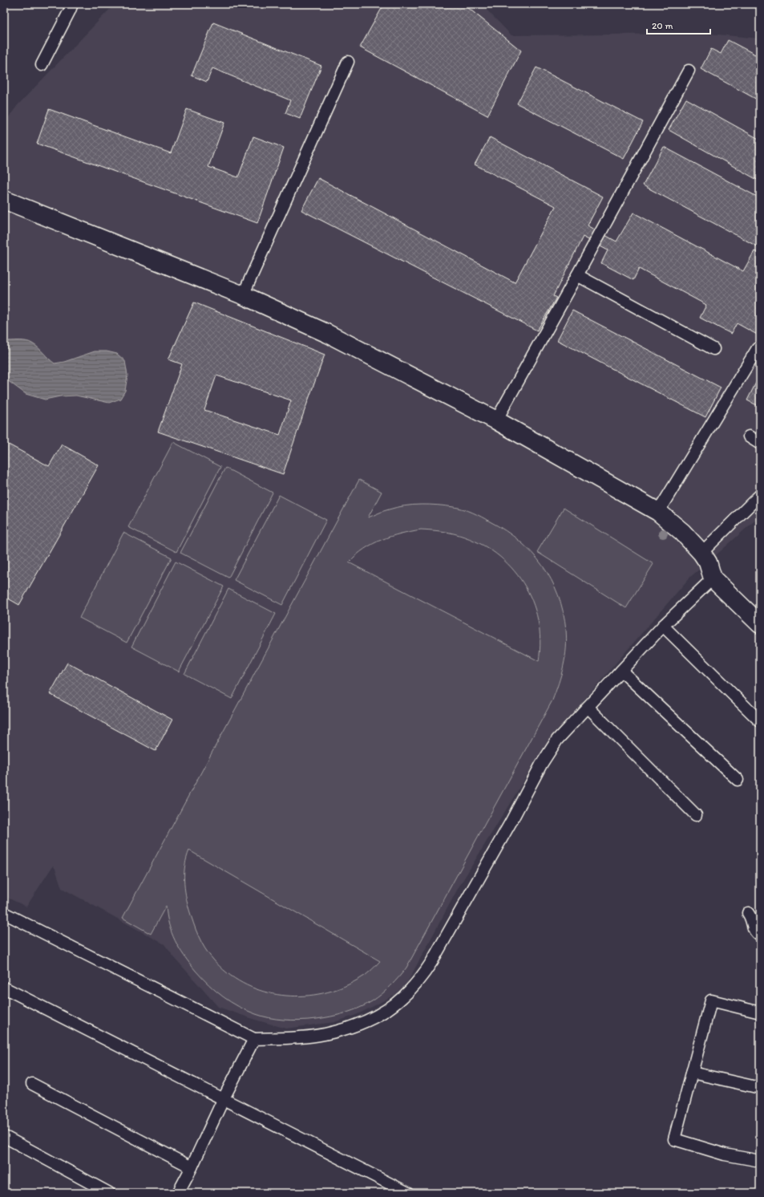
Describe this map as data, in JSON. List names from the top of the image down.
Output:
{
  "scale_bar": "20 m"
}
